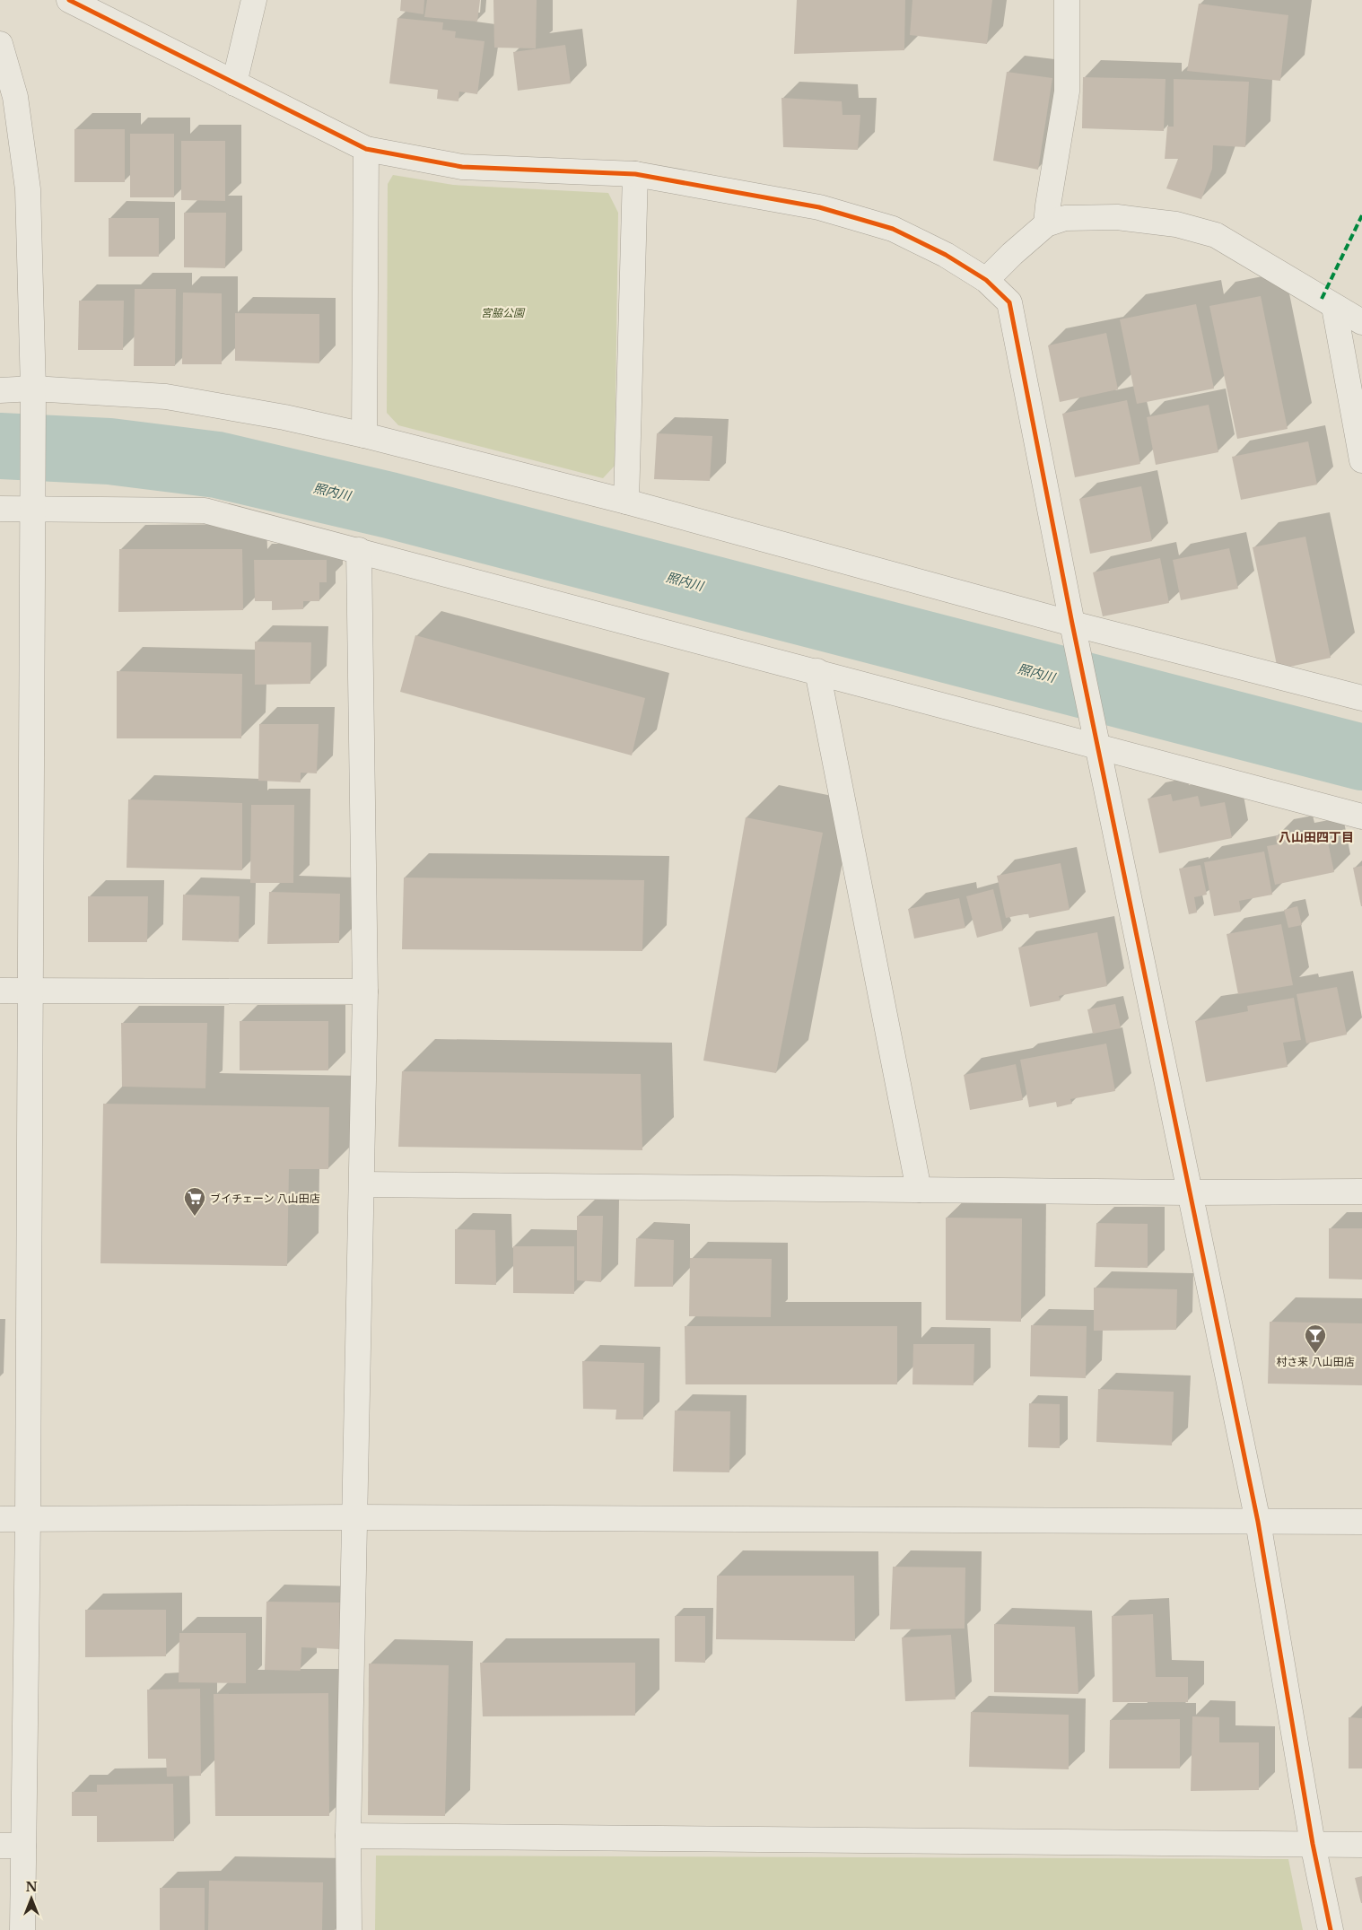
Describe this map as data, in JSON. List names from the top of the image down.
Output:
{
  "districts": ["八山田四丁目"],
  "water": ["照内川"],
  "parks": ["宮脇公園"],
  "places": {
    "supermarket": ["ブイチェーン 八山田店"],
    "bar": ["村さ来 八山田店"]
  },
  "north": "top"
}
